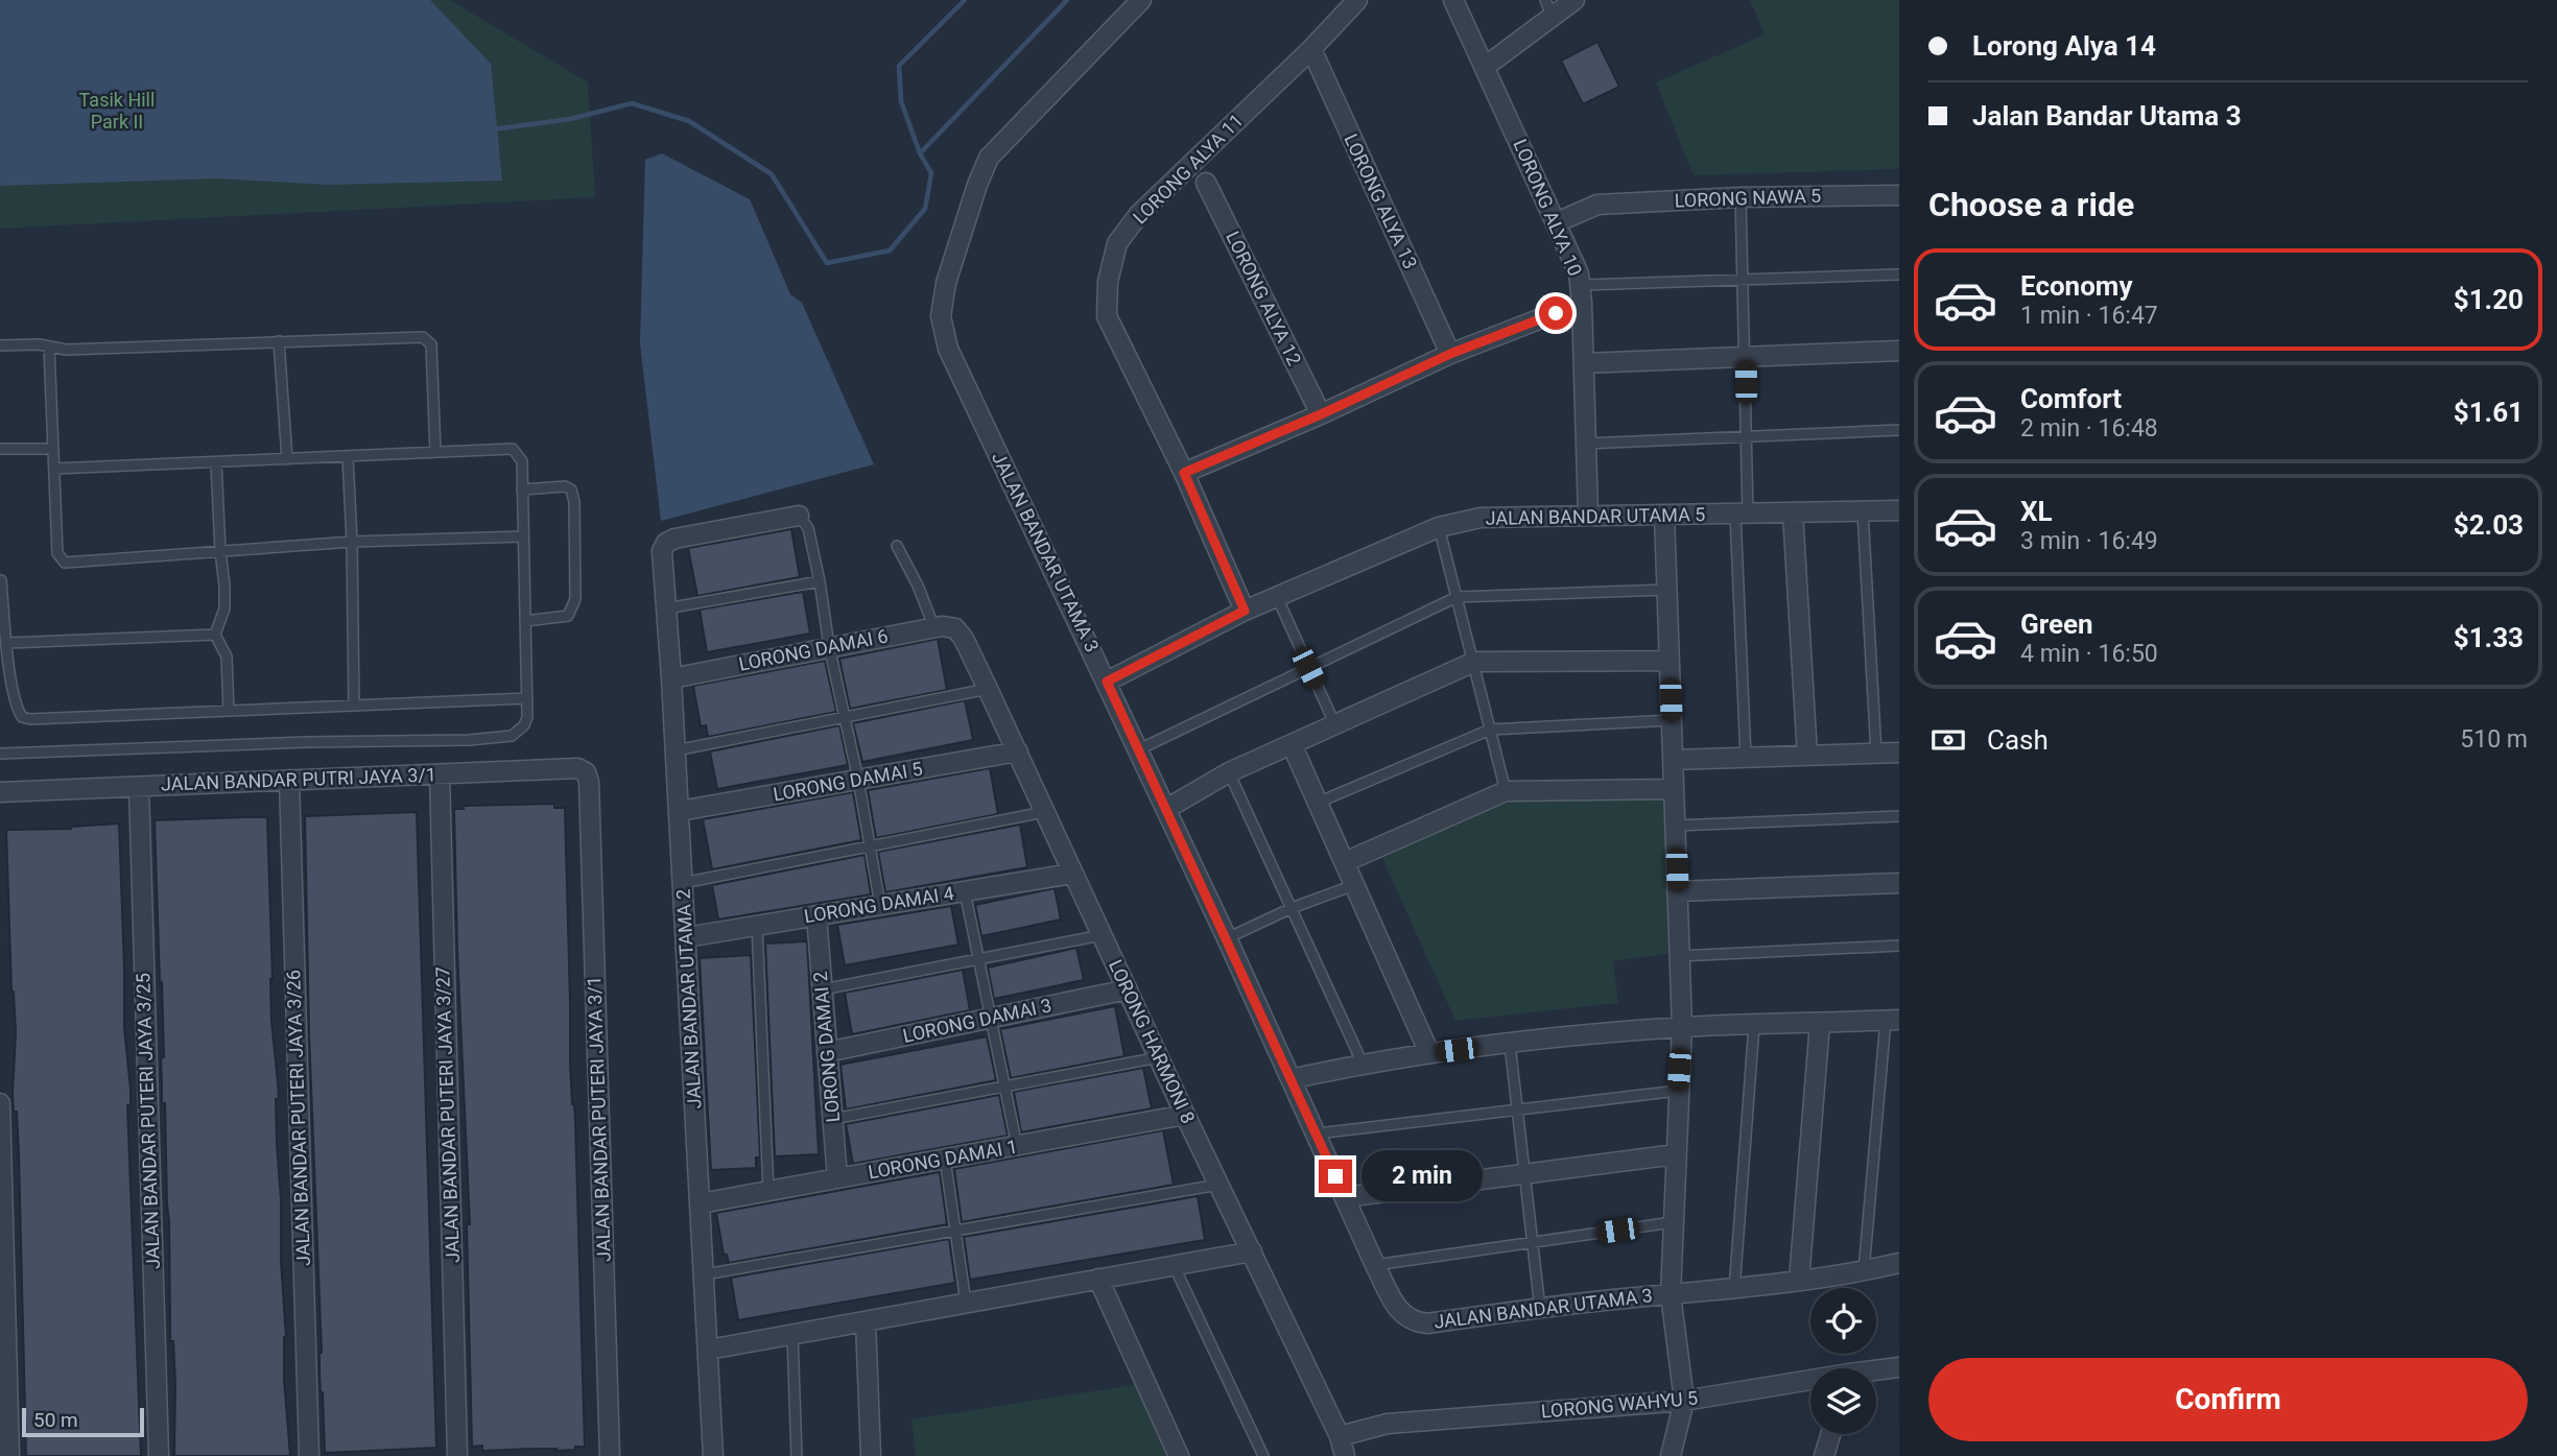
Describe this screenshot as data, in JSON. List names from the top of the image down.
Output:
{
  "streets": {
    "street": [
      "LORONG ALYA 11",
      "LORONG NAWA 5",
      "LORONG ALYA 13",
      "LORONG ALYA 10",
      "LORONG ALYA 12",
      "JALAN BANDAR UTAMA 5",
      "JALAN BANDAR UTAMA 3",
      "LORONG DAMAI 6",
      "JALAN BANDAR PUTRI JAYA 3/1",
      "LORONG DAMAI 5",
      "LORONG DAMAI 4",
      "JALAN BANDAR UTAMA 2",
      "LORONG DAMAI 3",
      "LORONG HARMONI 8",
      "LORONG DAMAI 2",
      "JALAN BANDAR PUTERI JAYA 3/27",
      "JALAN BANDAR PUTERI JAYA 3/26",
      "JALAN BANDAR PUTERI JAYA 3/1",
      "JALAN BANDAR PUTERI JAYA 3/25",
      "LORONG DAMAI 1",
      "LORONG WAHYU 5"
    ]
  },
  "crossings": [
    ["LORONG ALYA 11", "LORONG ALYA 13"],
    ["LORONG ALYA 11", "JALAN BANDAR UTAMA 5"],
    ["LORONG NAWA 5", "LORONG ALYA 10"],
    ["LORONG ALYA 10", "JALAN BANDAR UTAMA 5"],
    ["JALAN BANDAR UTAMA 5", "JALAN BANDAR UTAMA 3"],
    ["LORONG DAMAI 6", "JALAN BANDAR UTAMA 2"],
    ["LORONG DAMAI 6", "LORONG HARMONI 8"],
    ["JALAN BANDAR PUTRI JAYA 3/1", "JALAN BANDAR PUTERI JAYA 3/27"],
    ["JALAN BANDAR PUTRI JAYA 3/1", "JALAN BANDAR PUTERI JAYA 3/26"],
    ["JALAN BANDAR PUTRI JAYA 3/1", "JALAN BANDAR PUTERI JAYA 3/1"],
    ["JALAN BANDAR PUTRI JAYA 3/1", "JALAN BANDAR PUTERI JAYA 3/25"],
    ["LORONG DAMAI 5", "JALAN BANDAR UTAMA 2"],
    ["LORONG DAMAI 5", "LORONG HARMONI 8"],
    ["LORONG DAMAI 4", "JALAN BANDAR UTAMA 2"],
    ["LORONG DAMAI 4", "LORONG HARMONI 8"],
    ["LORONG DAMAI 4", "LORONG DAMAI 2"],
    ["JALAN BANDAR UTAMA 2", "LORONG DAMAI 1"],
    ["LORONG DAMAI 3", "LORONG HARMONI 8"],
    ["LORONG DAMAI 3", "LORONG DAMAI 2"],
    ["LORONG HARMONI 8", "LORONG DAMAI 1"],
    ["LORONG HARMONI 8", "LORONG WAHYU 5"],
    ["LORONG DAMAI 2", "LORONG DAMAI 1"]
  ],
  "parks": ["Tasik Hill Park II"],
  "scale_bar": "50 m",
  "page": {
    "banner": ["Lorong Alya 14", "Jalan Bandar Utama 3"],
    "heading": "Choose a ride",
    "list": [
      {
        "name": "Economy",
        "note": "1 min · 16:47",
        "value": "$1.20"
      },
      {
        "name": "Comfort",
        "note": "2 min · 16:48",
        "value": "$1.61"
      },
      {
        "name": "XL",
        "note": "3 min · 16:49",
        "value": "$2.03"
      },
      {
        "name": "Green",
        "note": "4 min · 16:50",
        "value": "$1.33"
      }
    ],
    "pay": ["Cash", "510 m"],
    "bubble": "2 min",
    "buttons": "Confirm",
    "scale": "50 m"
  }
}
